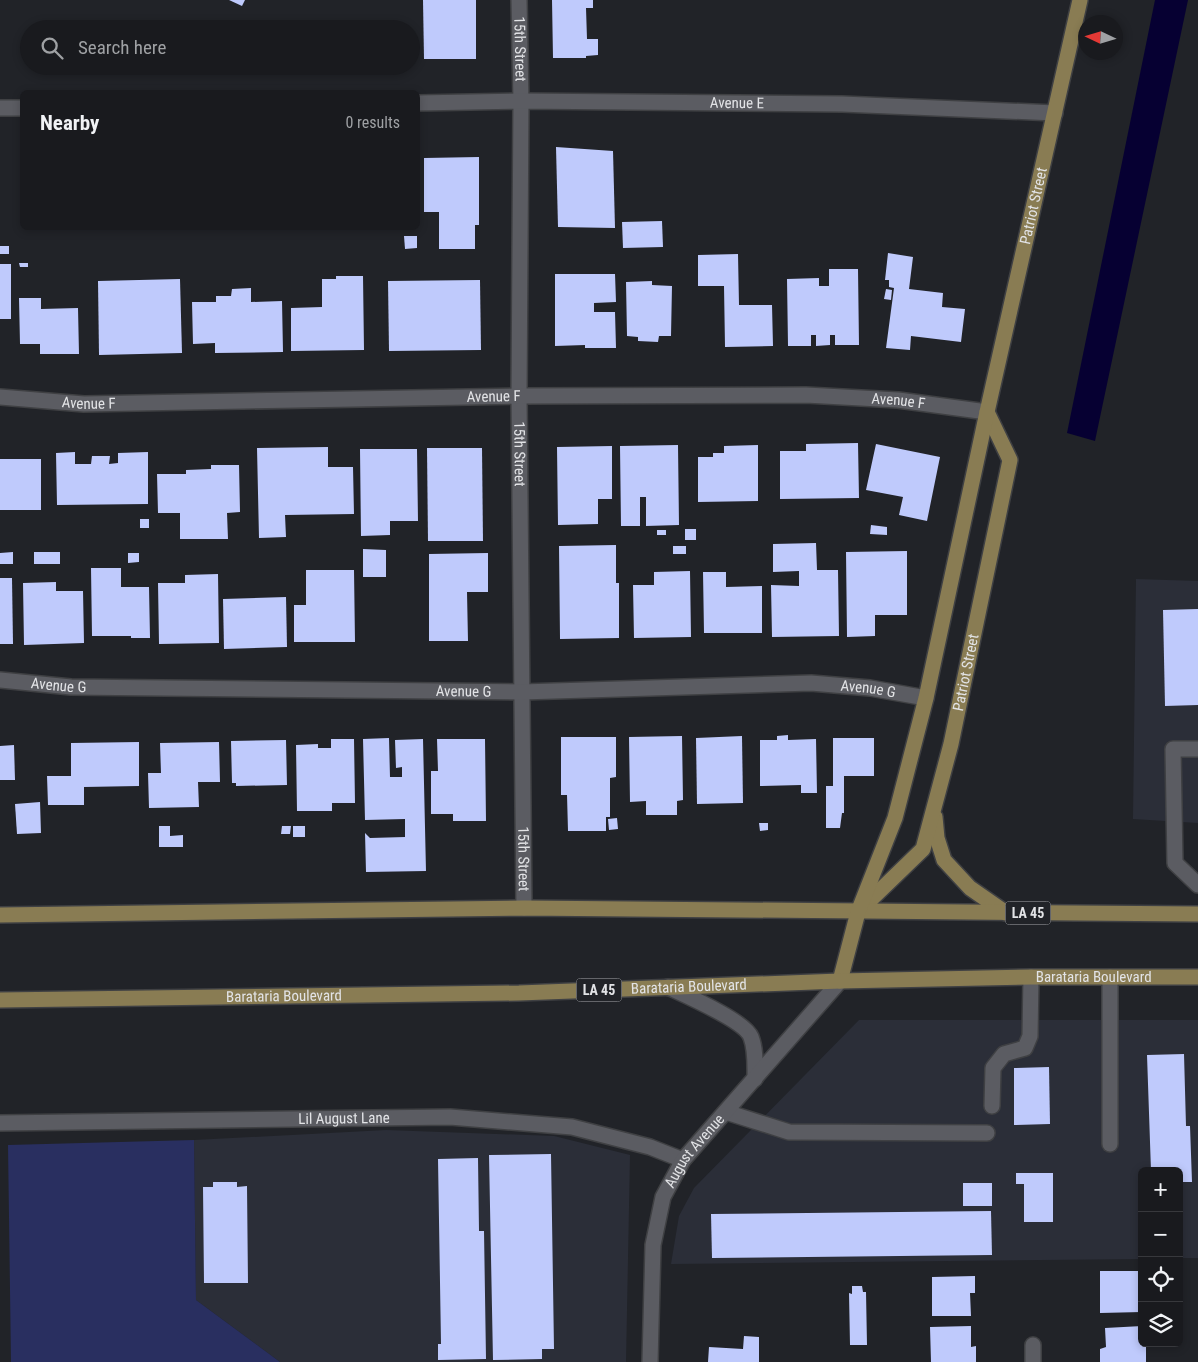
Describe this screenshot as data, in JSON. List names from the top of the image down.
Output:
{
  "streets": {
    "main road": ["Patriot Street", "LA 45", "Barataria Boulevard"],
    "street": [
      "15th Street",
      "Avenue E",
      "Avenue F",
      "Avenue G",
      "Lil August Lane",
      "August Avenue"
    ]
  },
  "crossings": [
    ["15th Street", "Avenue E"],
    ["15th Street", "Avenue F"],
    ["15th Street", "Avenue G"],
    ["15th Street", "LA 45"],
    ["Avenue E", "Patriot Street"],
    ["Patriot Street", "Avenue F"],
    ["Patriot Street", "Avenue G"],
    ["Patriot Street", "LA 45"],
    ["Patriot Street", "Barataria Boulevard"],
    ["Patriot Street", "August Avenue"],
    ["Barataria Boulevard", "August Avenue"],
    ["Lil August Lane", "August Avenue"]
  ],
  "north": "left",
  "page": {
    "search": "Search here",
    "heading": ["Nearby", "0 results"],
    "map_buttons": ["+", "−"]
  }
}
